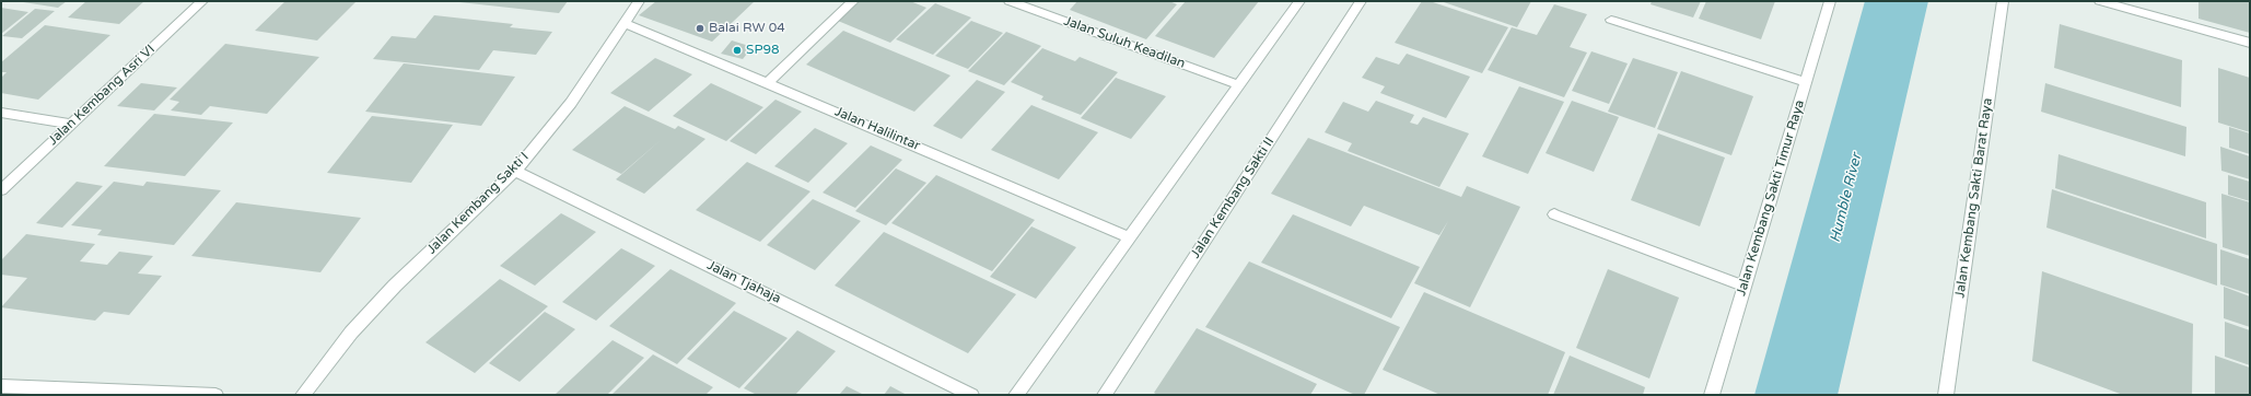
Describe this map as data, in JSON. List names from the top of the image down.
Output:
{
  "streets": {
    "street": [
      "Jalan Suluh Keadilan",
      "Jalan Kembang Asri VI",
      "Jalan Halilintar",
      "Jalan Kembang Sakti II",
      "Jalan Kembang Sakti Timur Raya",
      "Jalan Kembang Sakti Barat Raya",
      "Jalan Kembang Sakti I",
      "Jalan Tjahaja"
    ]
  },
  "crossings": [
    ["Jalan Halilintar", "Jalan Kembang Sakti I"],
    ["Jalan Kembang Sakti I", "Jalan Tjahaja"]
  ],
  "water": ["Humble River"],
  "places": ["Balai RW 04", "SP98"]
}
